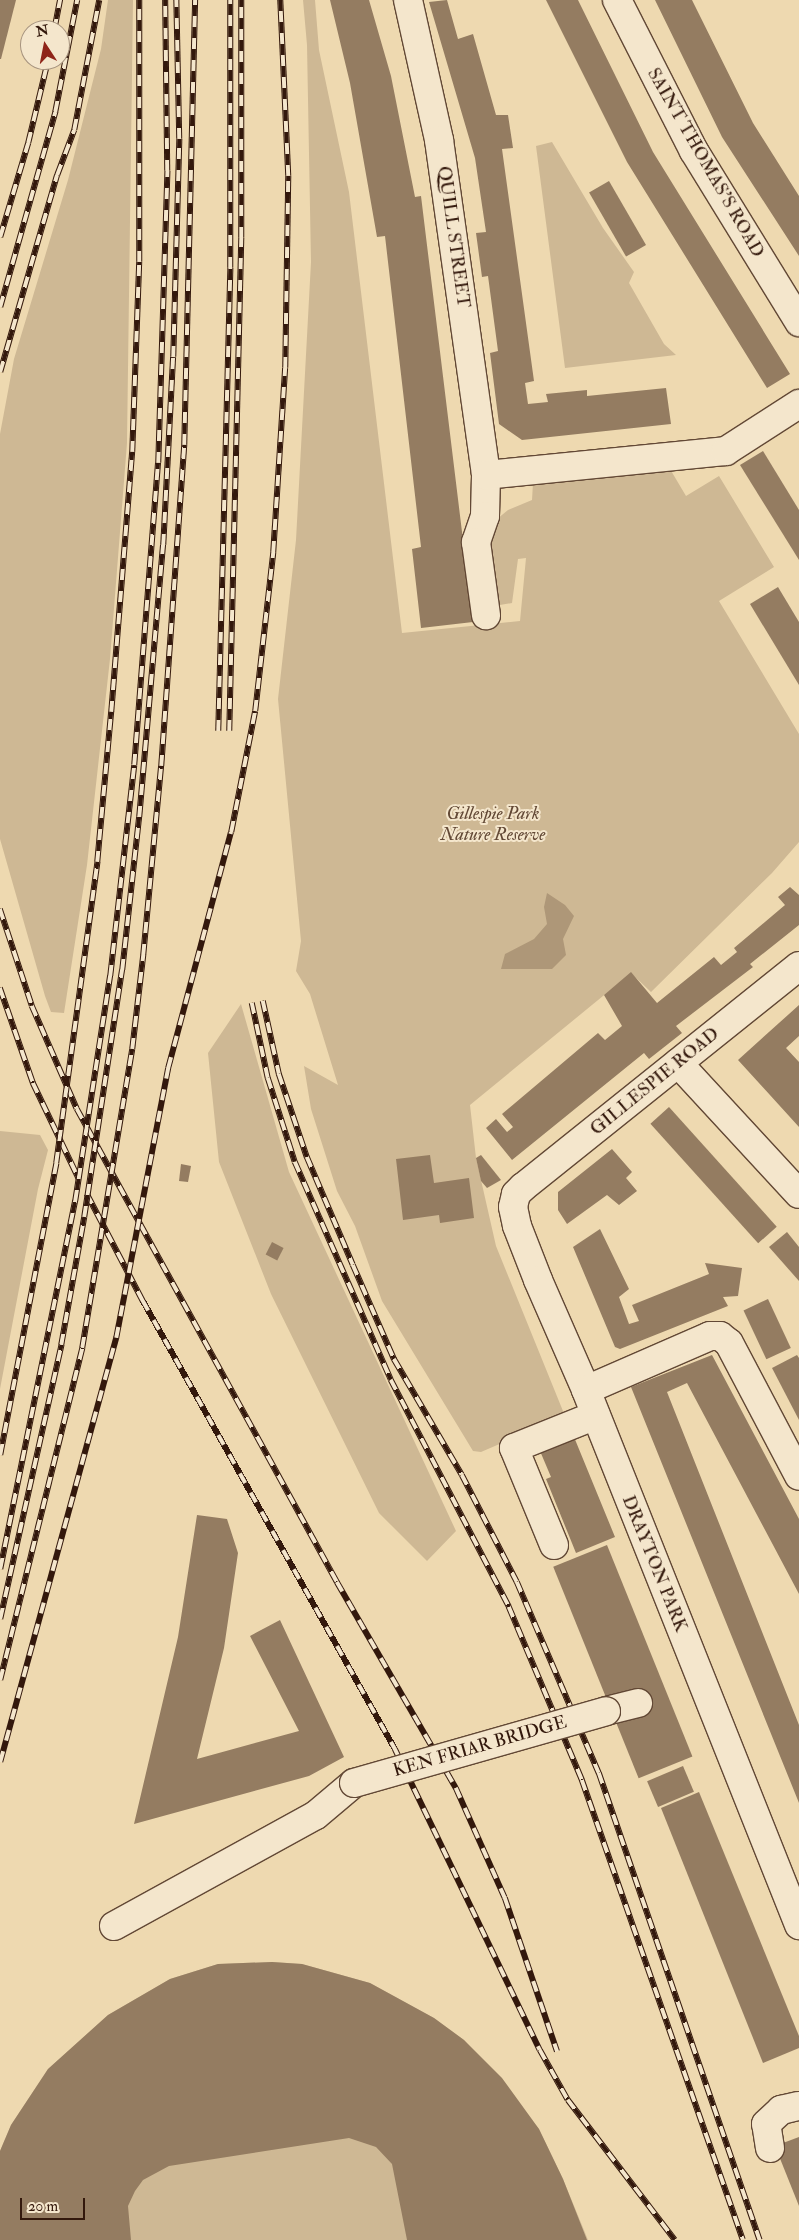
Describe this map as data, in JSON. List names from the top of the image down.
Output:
{
  "streets": {
    "street": [
      "SAINT THOMAS'S ROAD",
      "QUILL STREET",
      "GILLESPIE ROAD",
      "DRAYTON PARK",
      "KEN FRIAR BRIDGE"
    ]
  },
  "crossings": [
    ["GILLESPIE ROAD", "DRAYTON PARK"]
  ],
  "parks": ["Gillespie Park Nature Reserve"],
  "scale_bar": "20 m",
  "north": "top"
}
